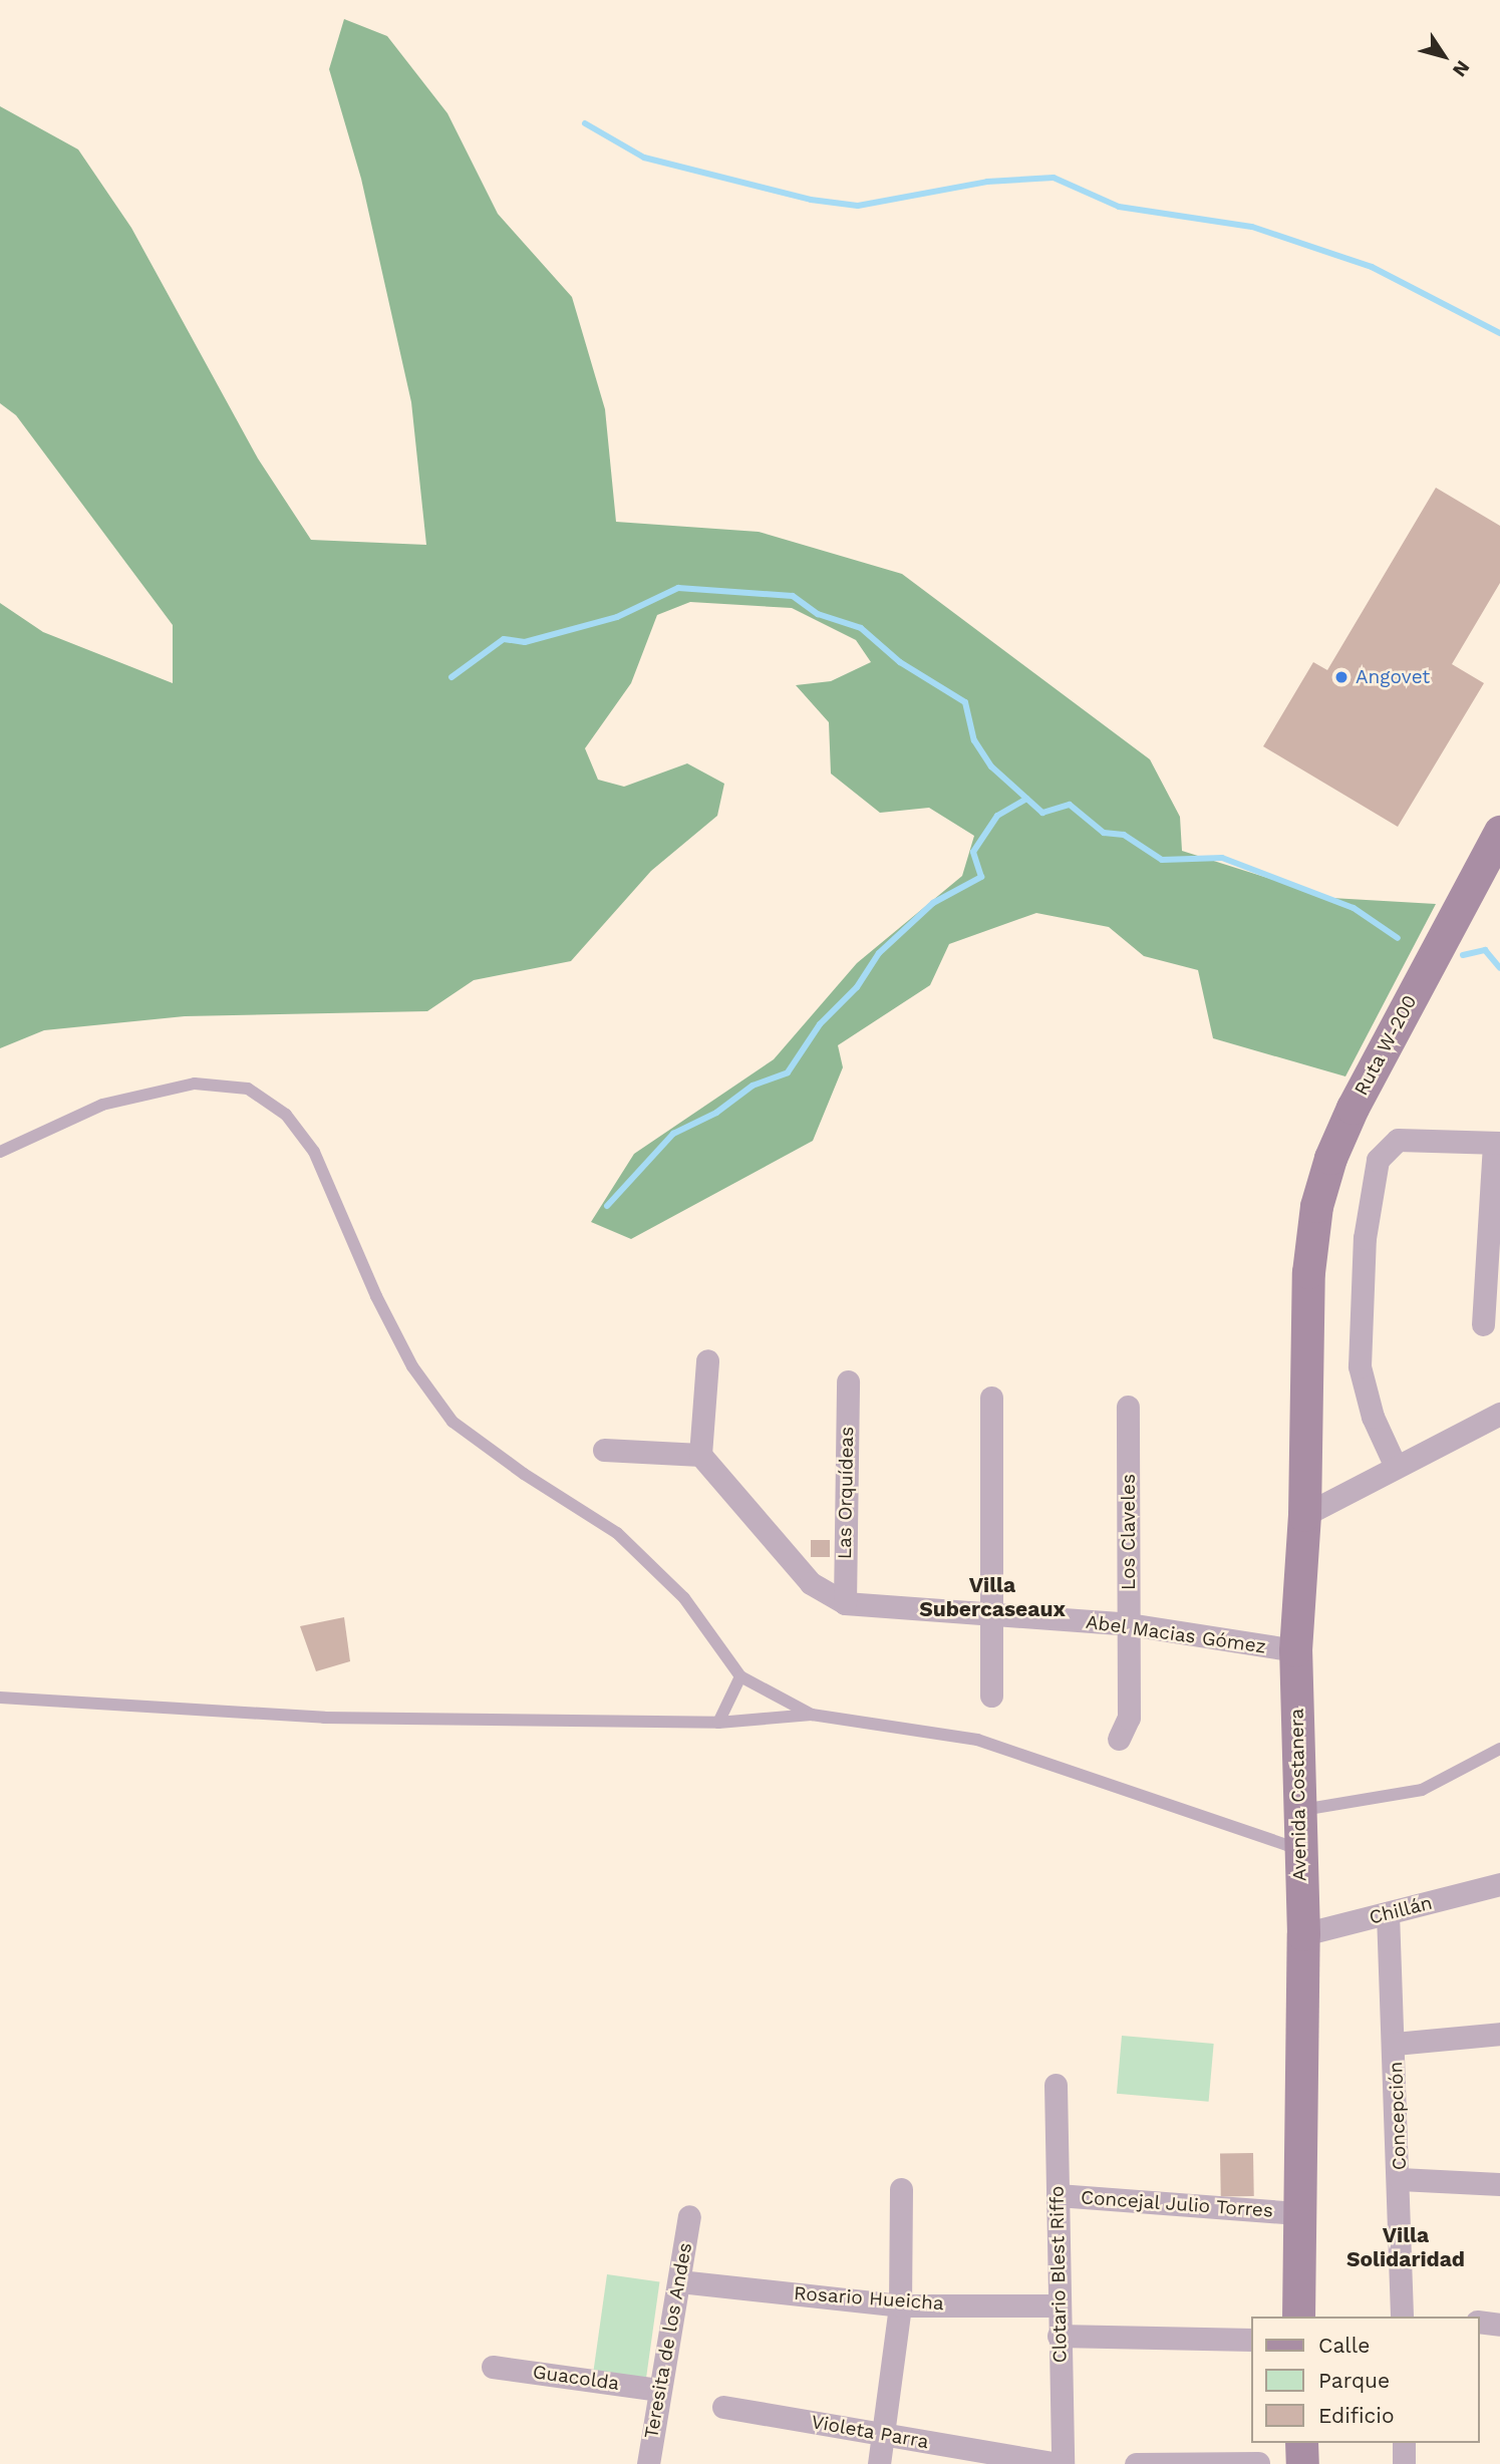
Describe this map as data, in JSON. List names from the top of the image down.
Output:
{
  "streets": {
    "street": [
      "Ruta W-200",
      "Las Orquídeas",
      "Los Claveles",
      "Abel Macias Gómez",
      "Avenida Costanera",
      "Chillán",
      "Concepción",
      "Concejal Julio Torres",
      "Clotario Blest Riffo",
      "Rosario Hueicha",
      "Teresita de los Andes",
      "Guacolda",
      "Violeta Parra"
    ]
  },
  "crossings": [
    ["Ruta W-200", "Avenida Costanera"],
    ["Las Orquídeas", "Abel Macias Gómez"],
    ["Los Claveles", "Abel Macias Gómez"],
    ["Abel Macias Gómez", "Avenida Costanera"],
    ["Avenida Costanera", "Chillán"],
    ["Avenida Costanera", "Concejal Julio Torres"],
    ["Chillán", "Concepción"],
    ["Concejal Julio Torres", "Clotario Blest Riffo"],
    ["Clotario Blest Riffo", "Rosario Hueicha"],
    ["Clotario Blest Riffo", "Violeta Parra"],
    ["Rosario Hueicha", "Teresita de los Andes"],
    ["Teresita de los Andes", "Guacolda"]
  ],
  "districts": ["Villa Subercaseaux", "Villa Solidaridad"],
  "places": ["Angovet"],
  "legend": ["Calle", "Parque", "Edificio"],
  "north": "bottom right"
}
